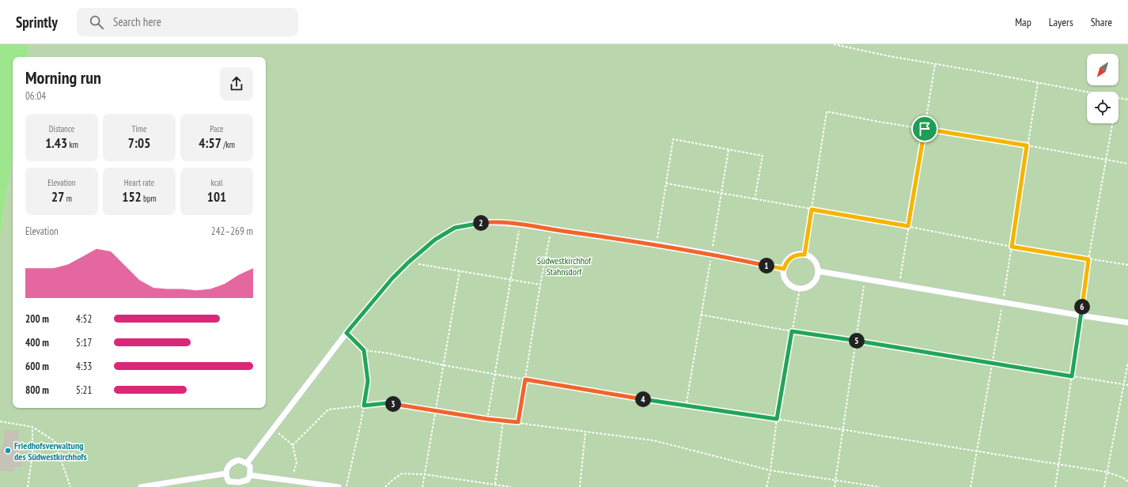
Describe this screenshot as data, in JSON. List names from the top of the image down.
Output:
{
  "parks": ["Südwestkirchhof Stahnsdorf"],
  "places": ["Friedhofsverwaltung des Südwestkirchhofs"],
  "north": "bottom left",
  "page": {
    "header": "Sprintly",
    "search": "Search here",
    "nav": ["Map", "Layers", "Share"],
    "heading": ["Morning run", "06:04"],
    "stats": [
      ["Distance", "1.43 km"],
      ["Time", "7:05"],
      ["Pace", "4:57 /km"],
      ["Elevation", "27 m"],
      ["Heart rate", "152 bpm"],
      ["kcal", "101"]
    ],
    "pins": [
      "2",
      "1",
      "6",
      "5",
      "4",
      "3"
    ],
    "chart": ["Elevation", "242–269 m"],
    "list": [
      {
        "name": "200 m",
        "note": "4:52"
      },
      {
        "name": "400 m",
        "note": "5:17"
      },
      {
        "name": "600 m",
        "note": "4:33"
      },
      {
        "name": "800 m",
        "note": "5:21"
      }
    ]
  }
}
